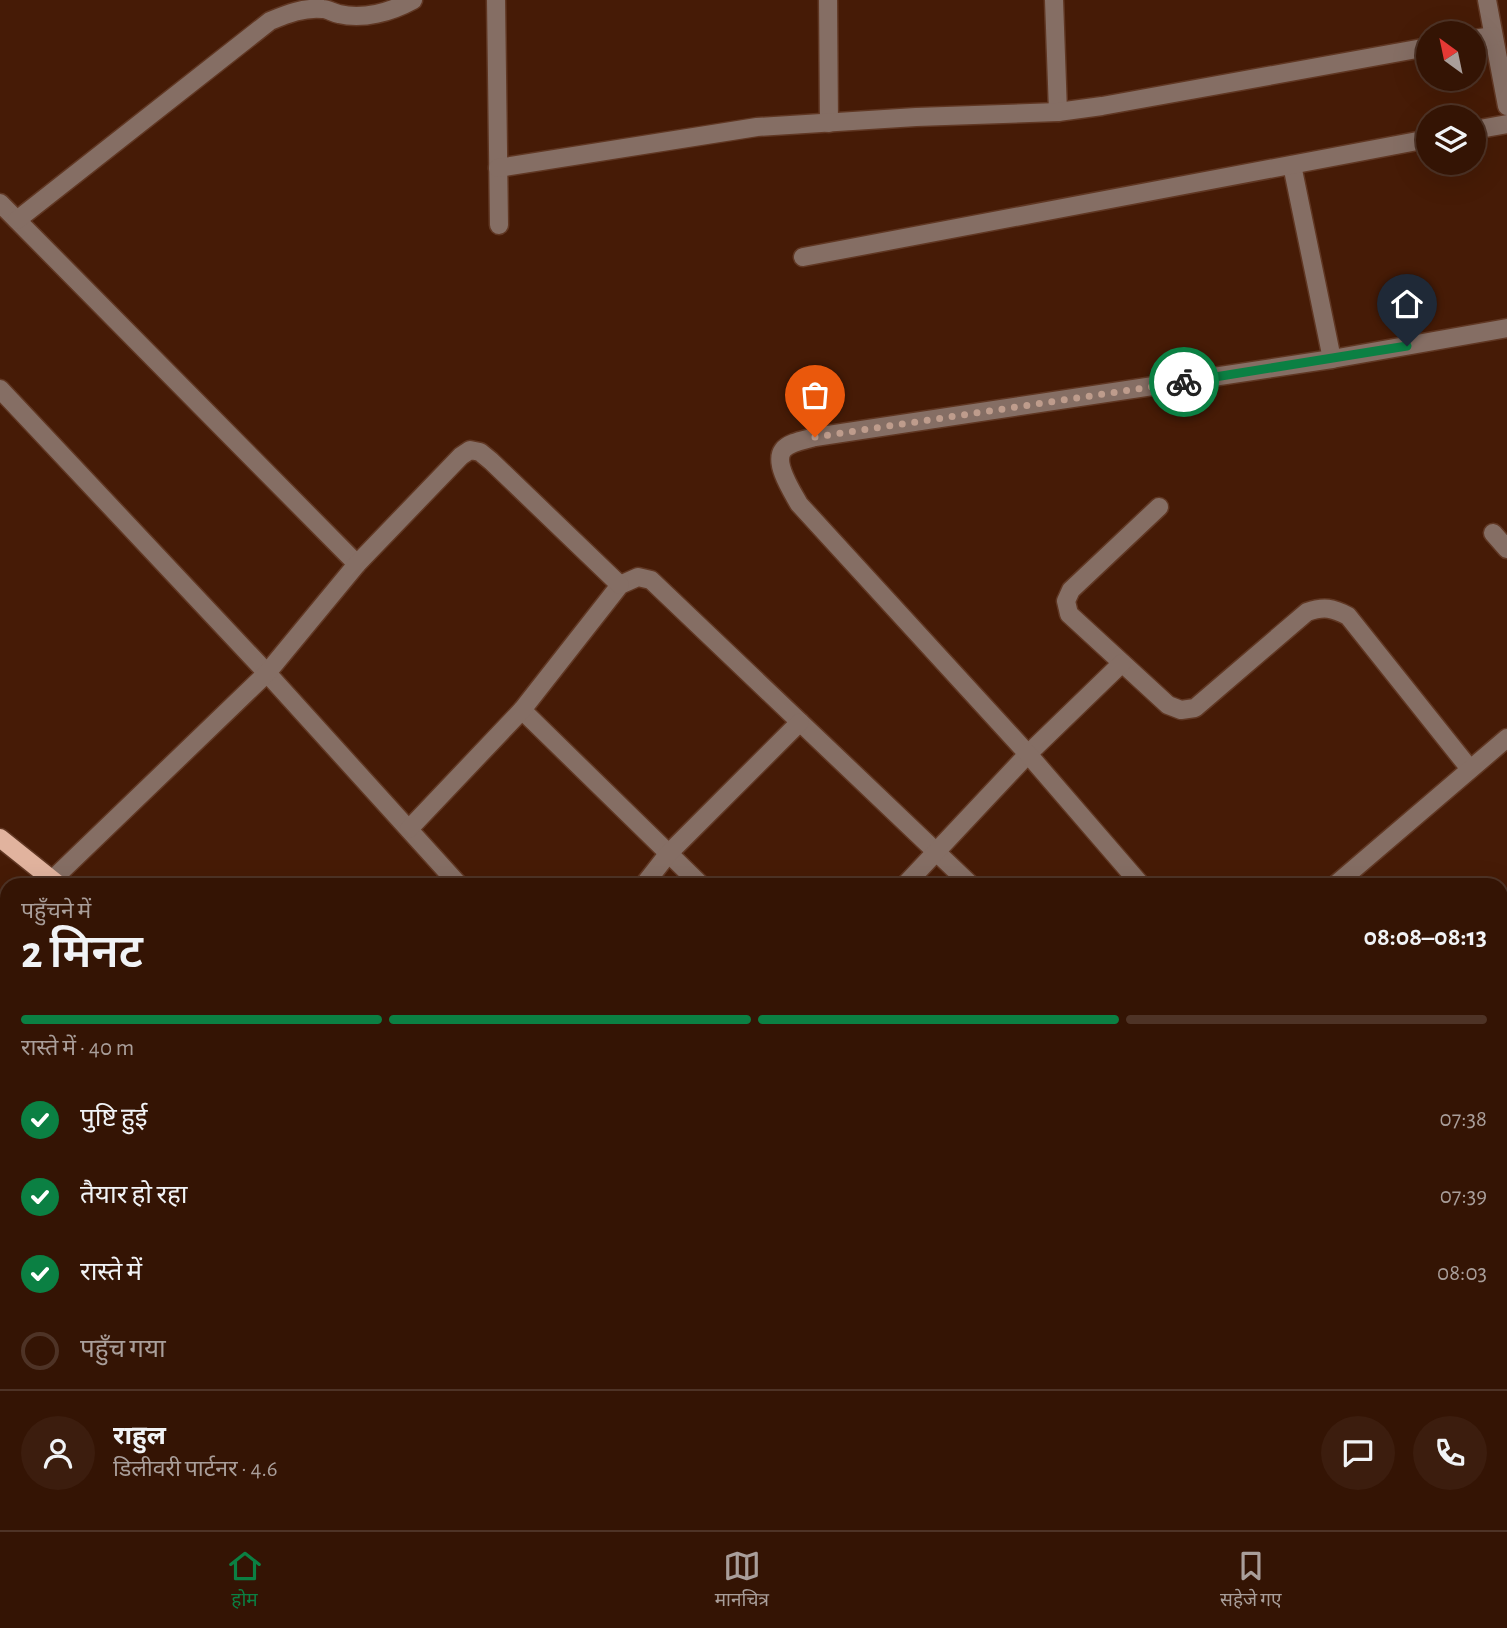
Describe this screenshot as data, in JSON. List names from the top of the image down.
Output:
{
  "north": "top left",
  "page": {
    "heading": ["2 मिनट", "पहुँचने में", "08:08–08:13"],
    "panel": ["राहुल", "डिलीवरी पार्टनर · 4.6"],
    "bar": "रास्ते में · 40 m",
    "list": [
      ["पुष्टि हुई", "07:38"],
      ["तैयार हो रहा", "07:39"],
      ["रास्ते में", "08:03"],
      "पहुँच गया"
    ],
    "tabs": ["होम", "मानचित्र", "सहेजे गए"]
  }
}
